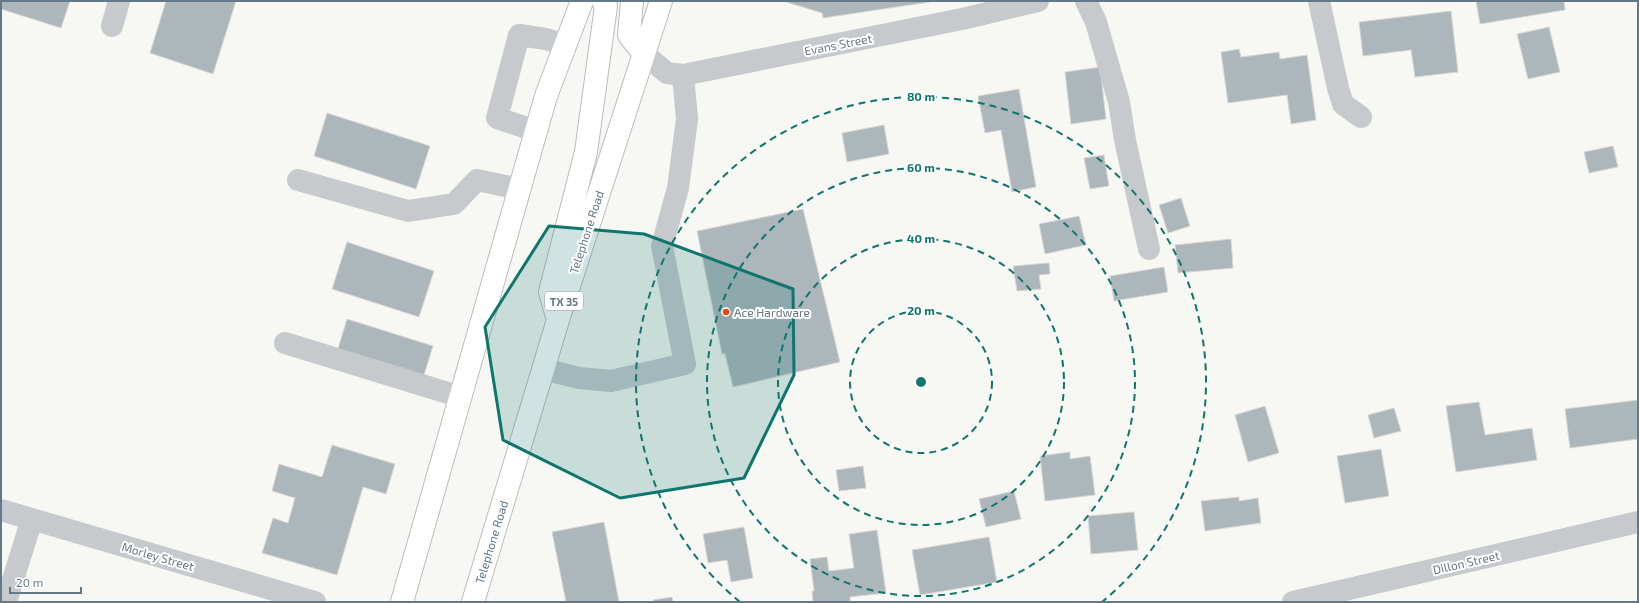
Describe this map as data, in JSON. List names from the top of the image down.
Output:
{
  "streets": {
    "main road": ["Telephone Road", "TX 35"],
    "street": ["Evans Street", "Morley Street", "Dillon Street"]
  },
  "crossings": [
    ["Evans Street", "Telephone Road"]
  ],
  "places": ["Ace Hardware"],
  "scale_bar": "20 m",
  "rings": [
    "80 m",
    "60 m",
    "40 m",
    "20 m"
  ]
}
